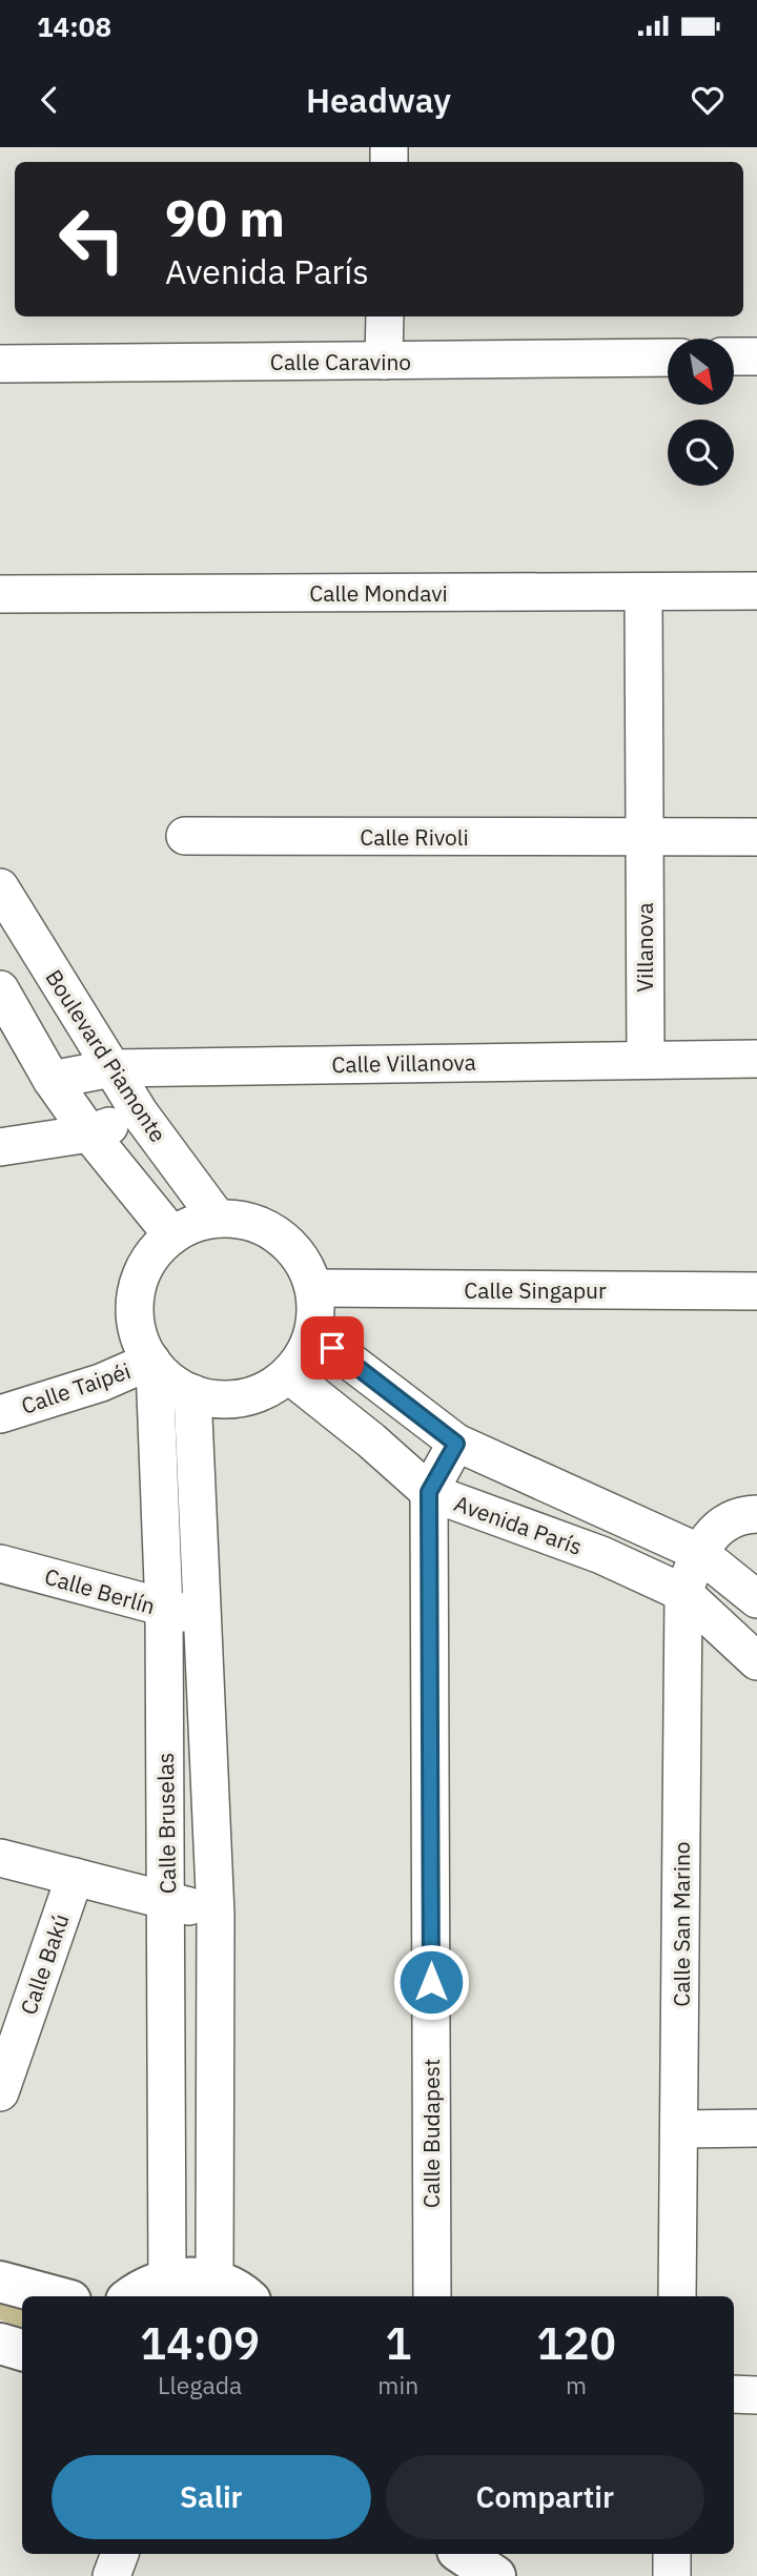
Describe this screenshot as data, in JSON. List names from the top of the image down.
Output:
{
  "streets": {
    "street": [
      "Calle Caravino",
      "Calle Mondavi",
      "Calle Rivoli",
      "Villanova",
      "Boulevard Piamonte",
      "Calle Villanova",
      "Calle Singapur",
      "Calle Taipéi",
      "Avenida París",
      "Calle Berlín",
      "Calle Bruselas",
      "Calle San Marino",
      "Calle Bakú",
      "Calle Budapest"
    ]
  },
  "crossings": [
    ["Calle Rivoli", "Villanova"],
    ["Villanova", "Calle Villanova"],
    ["Boulevard Piamonte", "Calle Villanova"],
    ["Boulevard Piamonte", "Calle Singapur"],
    ["Boulevard Piamonte", "Calle Taipéi"],
    ["Boulevard Piamonte", "Avenida París"],
    ["Boulevard Piamonte", "Calle Bruselas"],
    ["Calle Singapur", "Calle Taipéi"],
    ["Calle Singapur", "Avenida París"],
    ["Calle Singapur", "Calle Bruselas"],
    ["Calle Taipéi", "Avenida París"],
    ["Calle Taipéi", "Calle Bruselas"],
    ["Avenida París", "Calle Bruselas"],
    ["Avenida París", "Calle San Marino"],
    ["Avenida París", "Calle Budapest"],
    ["Calle Berlín", "Calle Bruselas"]
  ],
  "north": "bottom right",
  "page": {
    "status": "14:08",
    "header": "Headway",
    "turn": ["90 m", "Avenida París"],
    "eta": [
      "14:09",
      "Llegada",
      "1",
      "min",
      "120",
      "m"
    ],
    "buttons": ["Salir", "Compartir"]
  }
}
